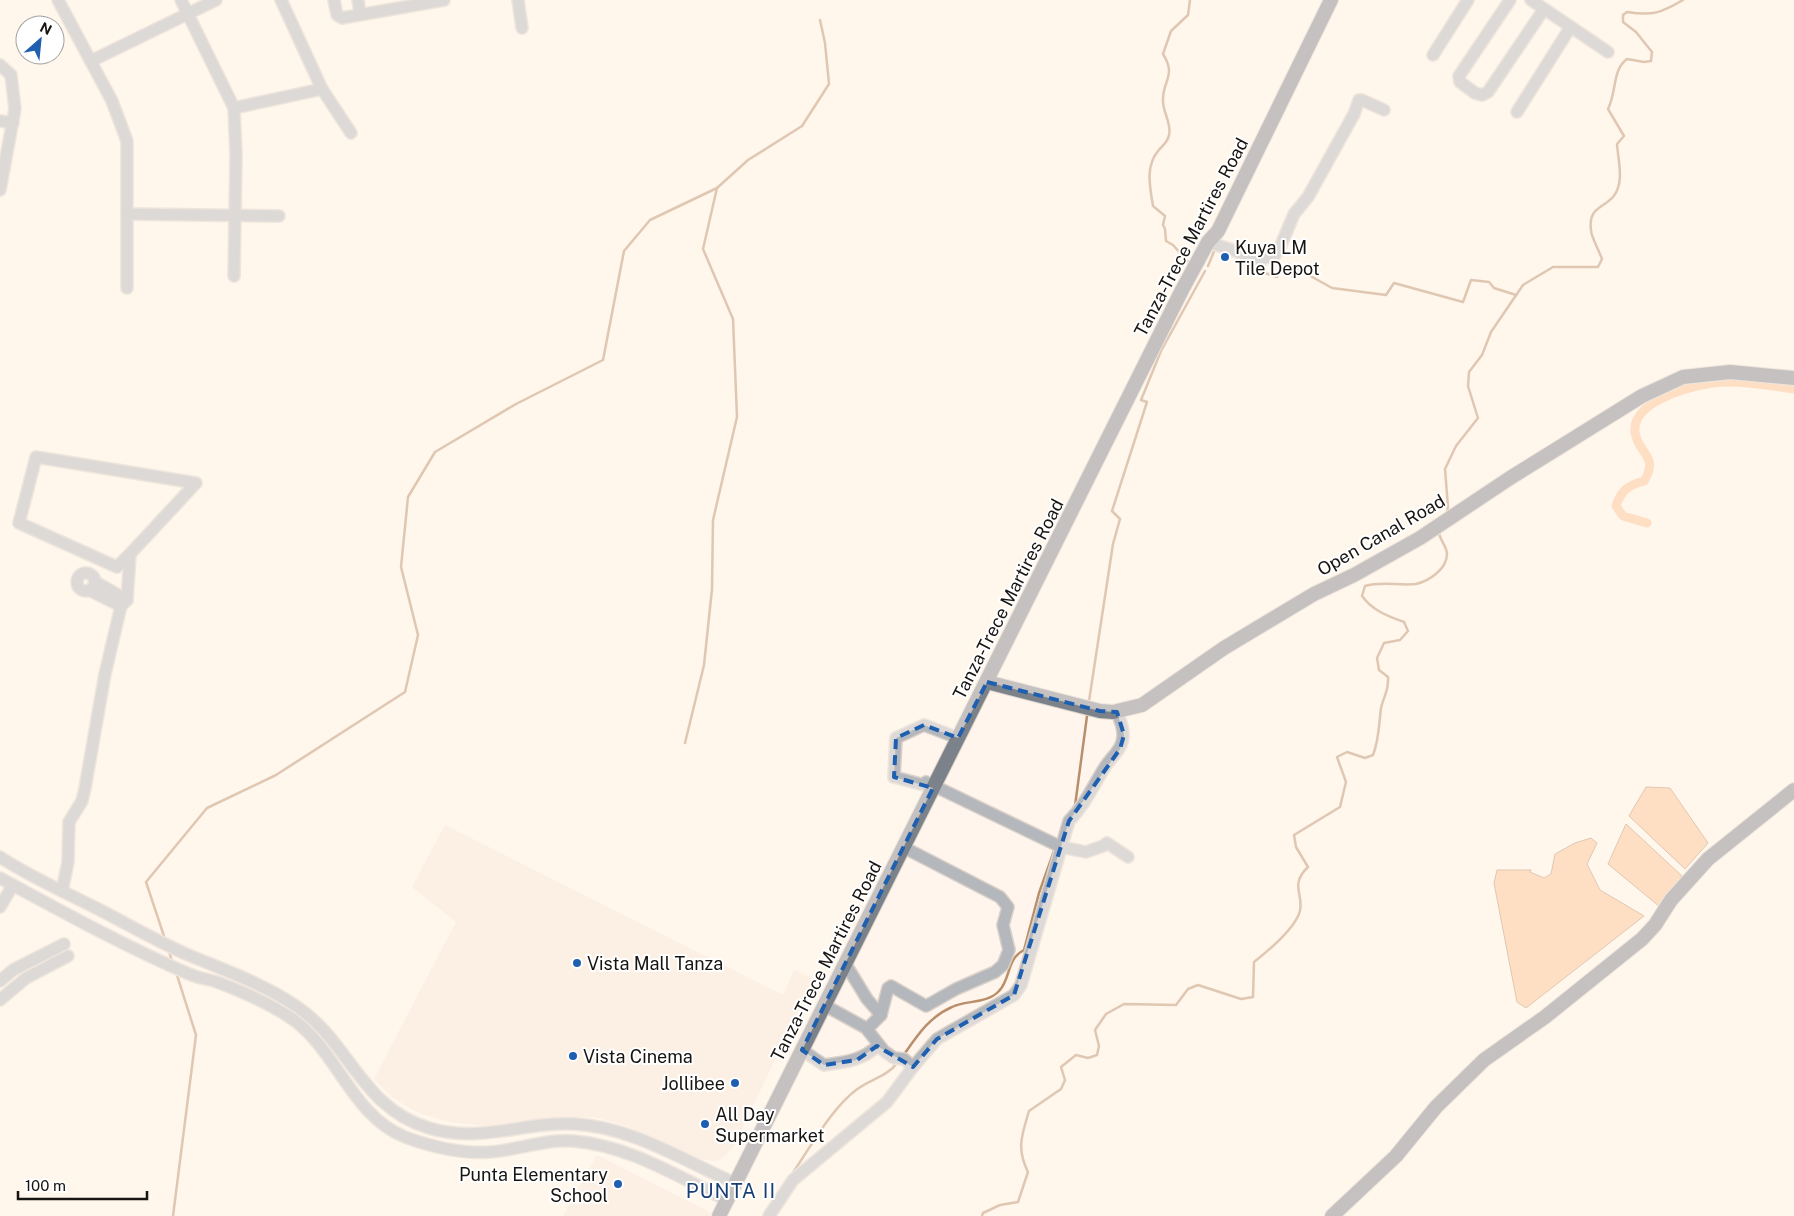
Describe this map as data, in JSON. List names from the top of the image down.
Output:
{
  "streets": {
    "main road": ["Tanza-Trece Martires Road", "Open Canal Road"]
  },
  "crossings": [
    ["Tanza-Trece Martires Road", "Open Canal Road"]
  ],
  "districts": ["PUNTA II"],
  "places": [
    "Kuya LM Tile Depot",
    "Vista Mall Tanza",
    "Vista Cinema",
    "Jollibee",
    "All Day Supermarket",
    "Punta Elementary School"
  ],
  "scale_bar": "100 m",
  "north": "top right"
}
